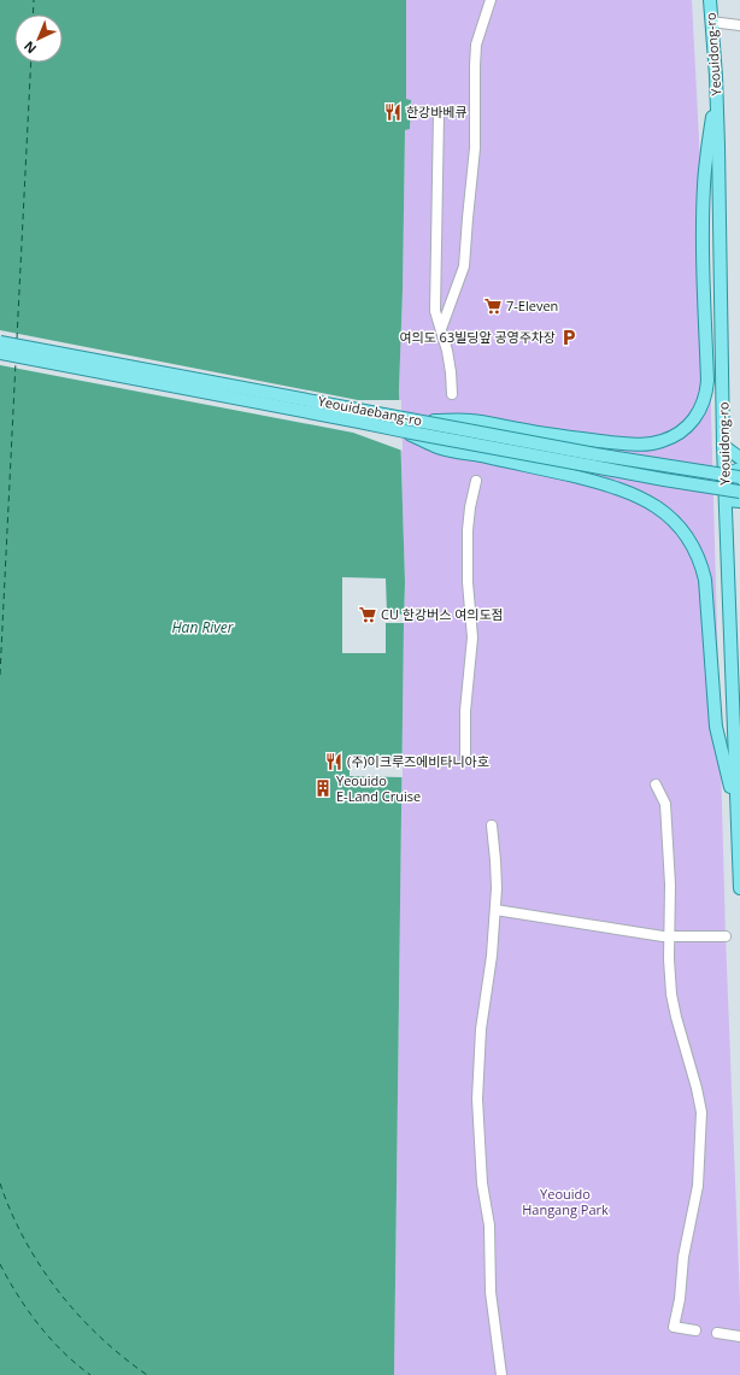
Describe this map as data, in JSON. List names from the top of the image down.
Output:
{
  "streets": {
    "main road": ["Yeouidong-ro", "Yeouidaebang-ro"]
  },
  "water": ["Han River"],
  "parks": ["Yeouido Hangang Park"],
  "places": {
    "restaurant": ["한강바베큐", "(주)이크루즈에비타니아호"],
    "supermarket": ["7-Eleven", "CU 한강버스 여의도점"],
    "parking": ["여의도 63빌딩앞 공영주차장"],
    "building": ["Yeouido E-Land Cruise"]
  },
  "north": "bottom left"
}
